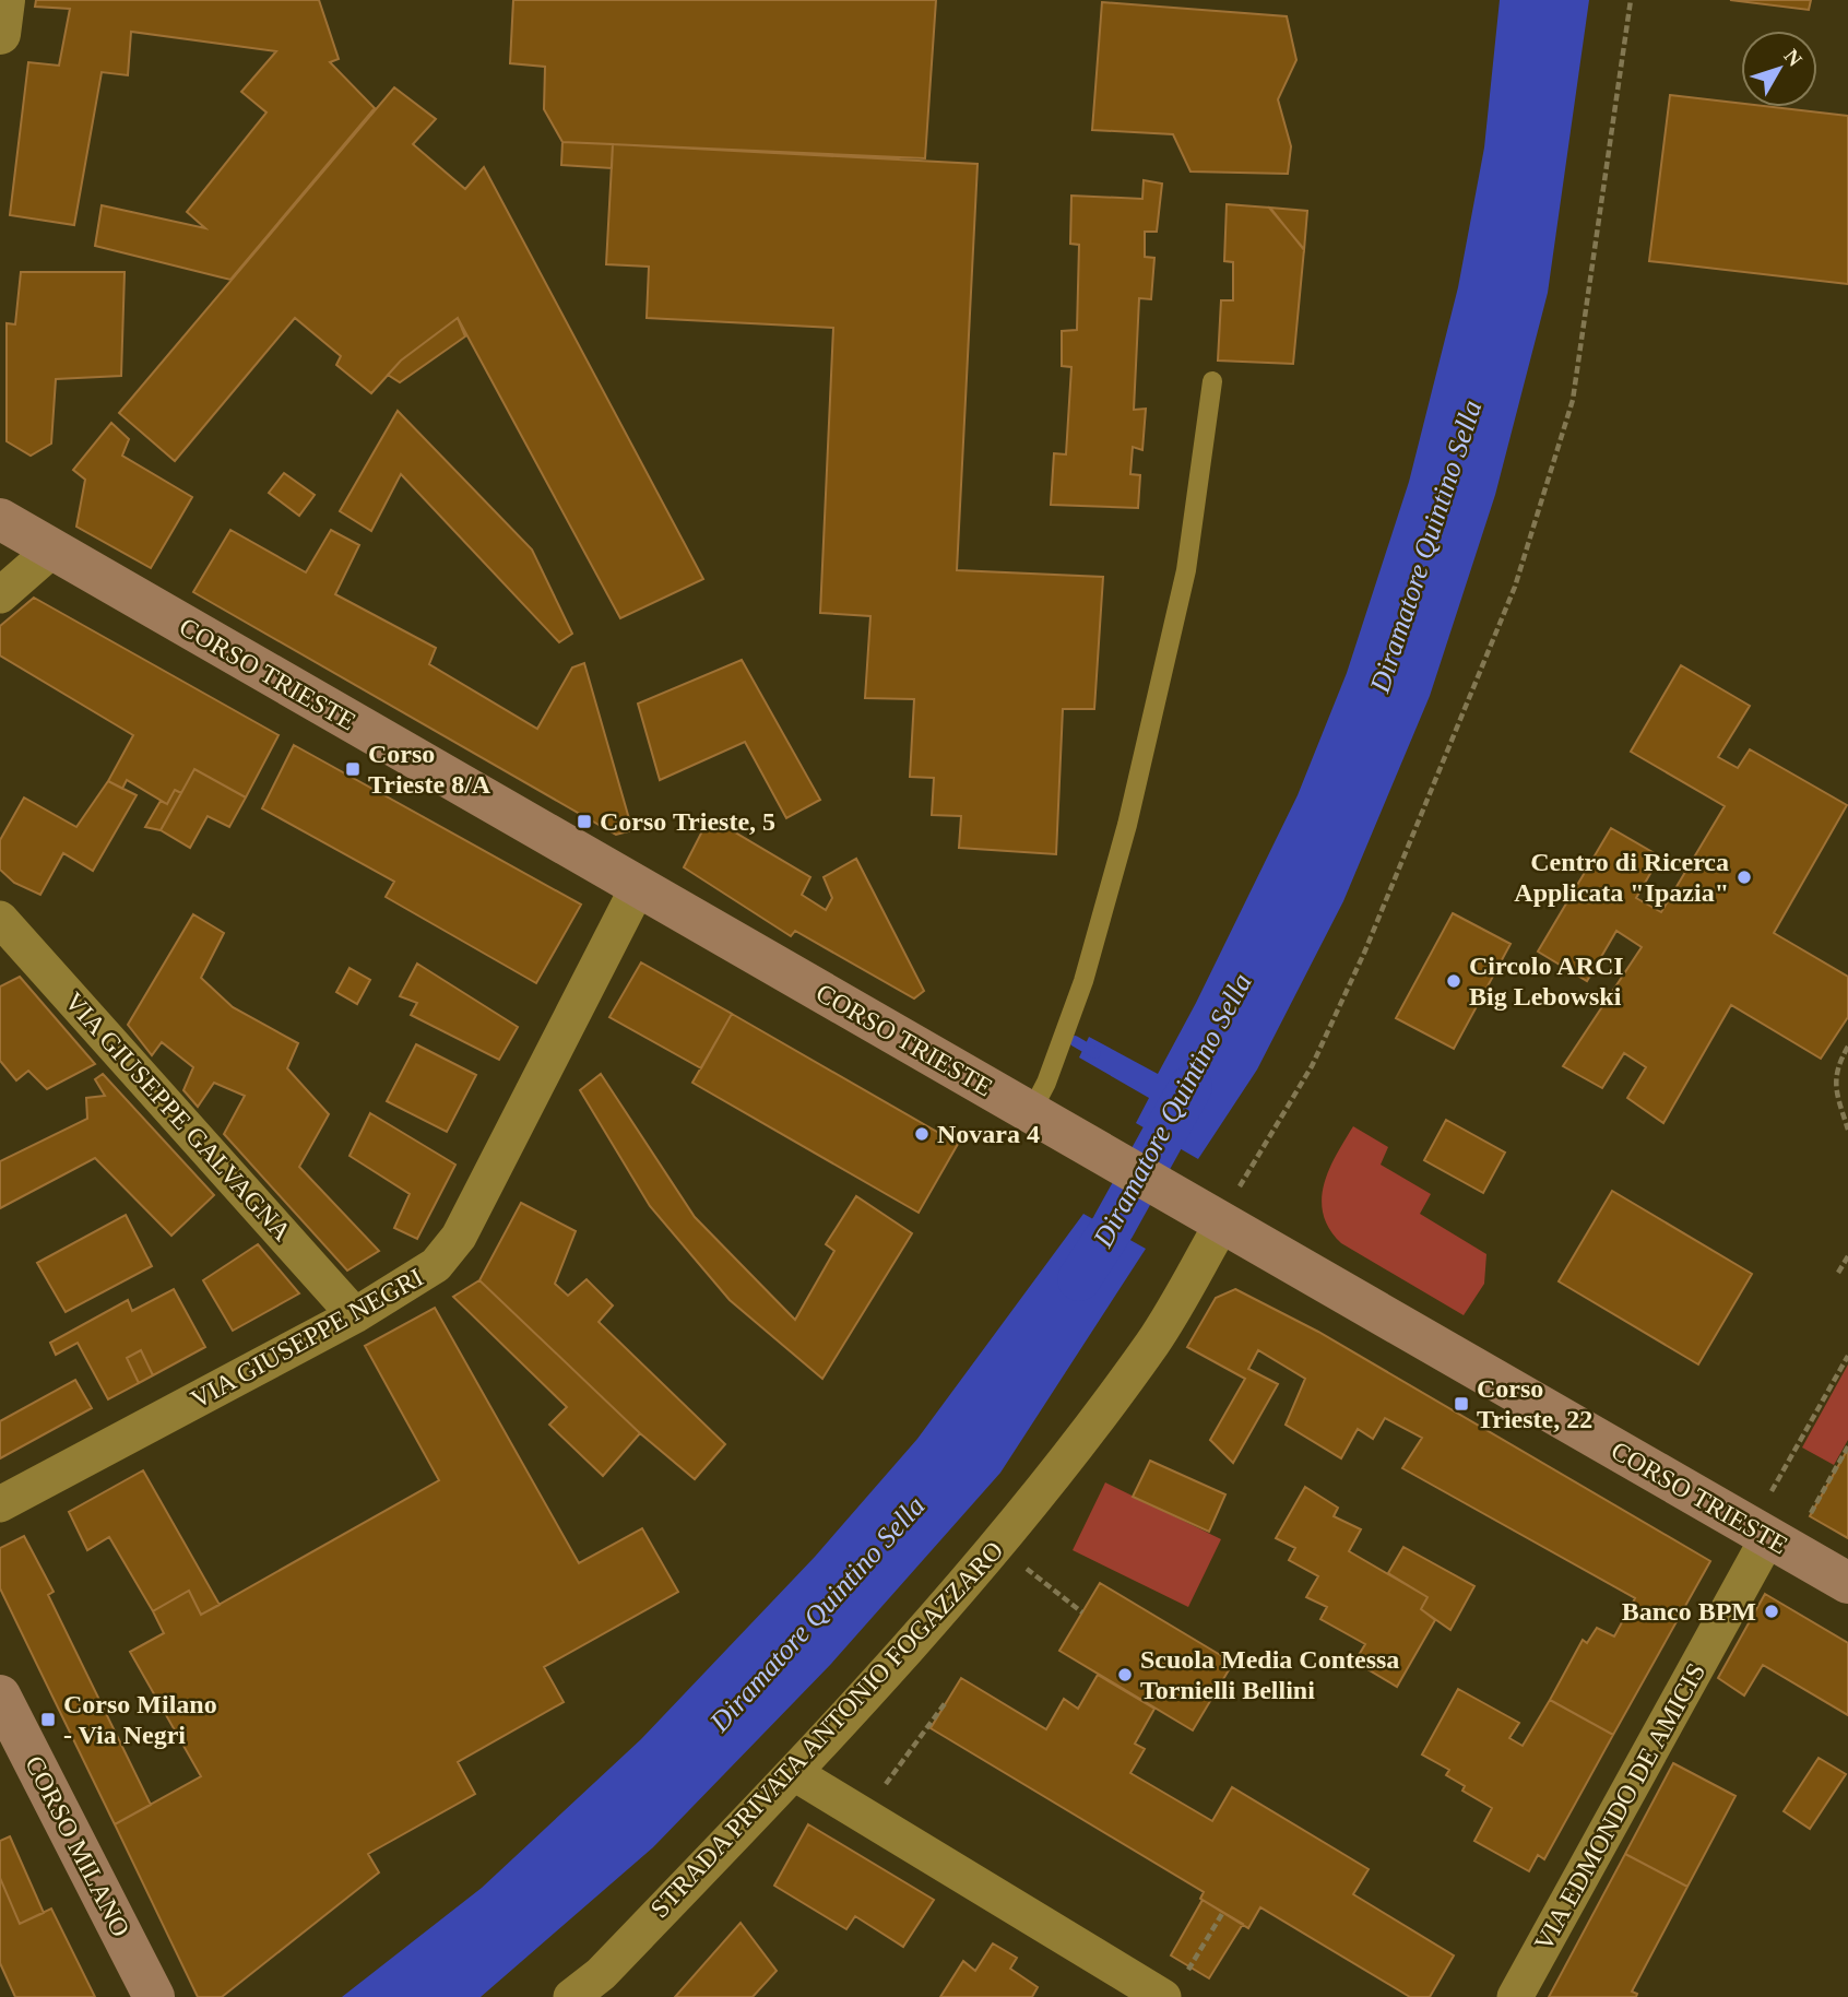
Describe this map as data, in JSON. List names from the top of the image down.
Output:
{
  "streets": {
    "main road": ["CORSO TRIESTE", "CORSO MILANO"],
    "street": [
      "VIA GIUSEPPE GALVAGNA",
      "VIA GIUSEPPE NEGRI",
      "STRADA PRIVATA ANTONIO FOGAZZARO",
      "VIA EDMONDO DE AMICIS"
    ]
  },
  "crossings": [
    ["CORSO TRIESTE", "VIA GIUSEPPE NEGRI"],
    ["CORSO TRIESTE", "STRADA PRIVATA ANTONIO FOGAZZARO"],
    ["CORSO TRIESTE", "VIA EDMONDO DE AMICIS"],
    ["VIA GIUSEPPE GALVAGNA", "VIA GIUSEPPE NEGRI"]
  ],
  "water": ["Diramatore Quintino Sella"],
  "places": {
    "transit": [
      "Corso Trieste 8/A",
      "Corso Trieste, 5",
      "Corso Trieste, 22",
      "Corso Milano - Via Negri"
    ],
    "other": [
      "Centro di Ricerca Applicata \"Ipazia\"",
      "Circolo ARCI Big Lebowski",
      "Novara 4",
      "Banco BPM",
      "Scuola Media Contessa Tornielli Bellini"
    ]
  },
  "north": "top right"
}
